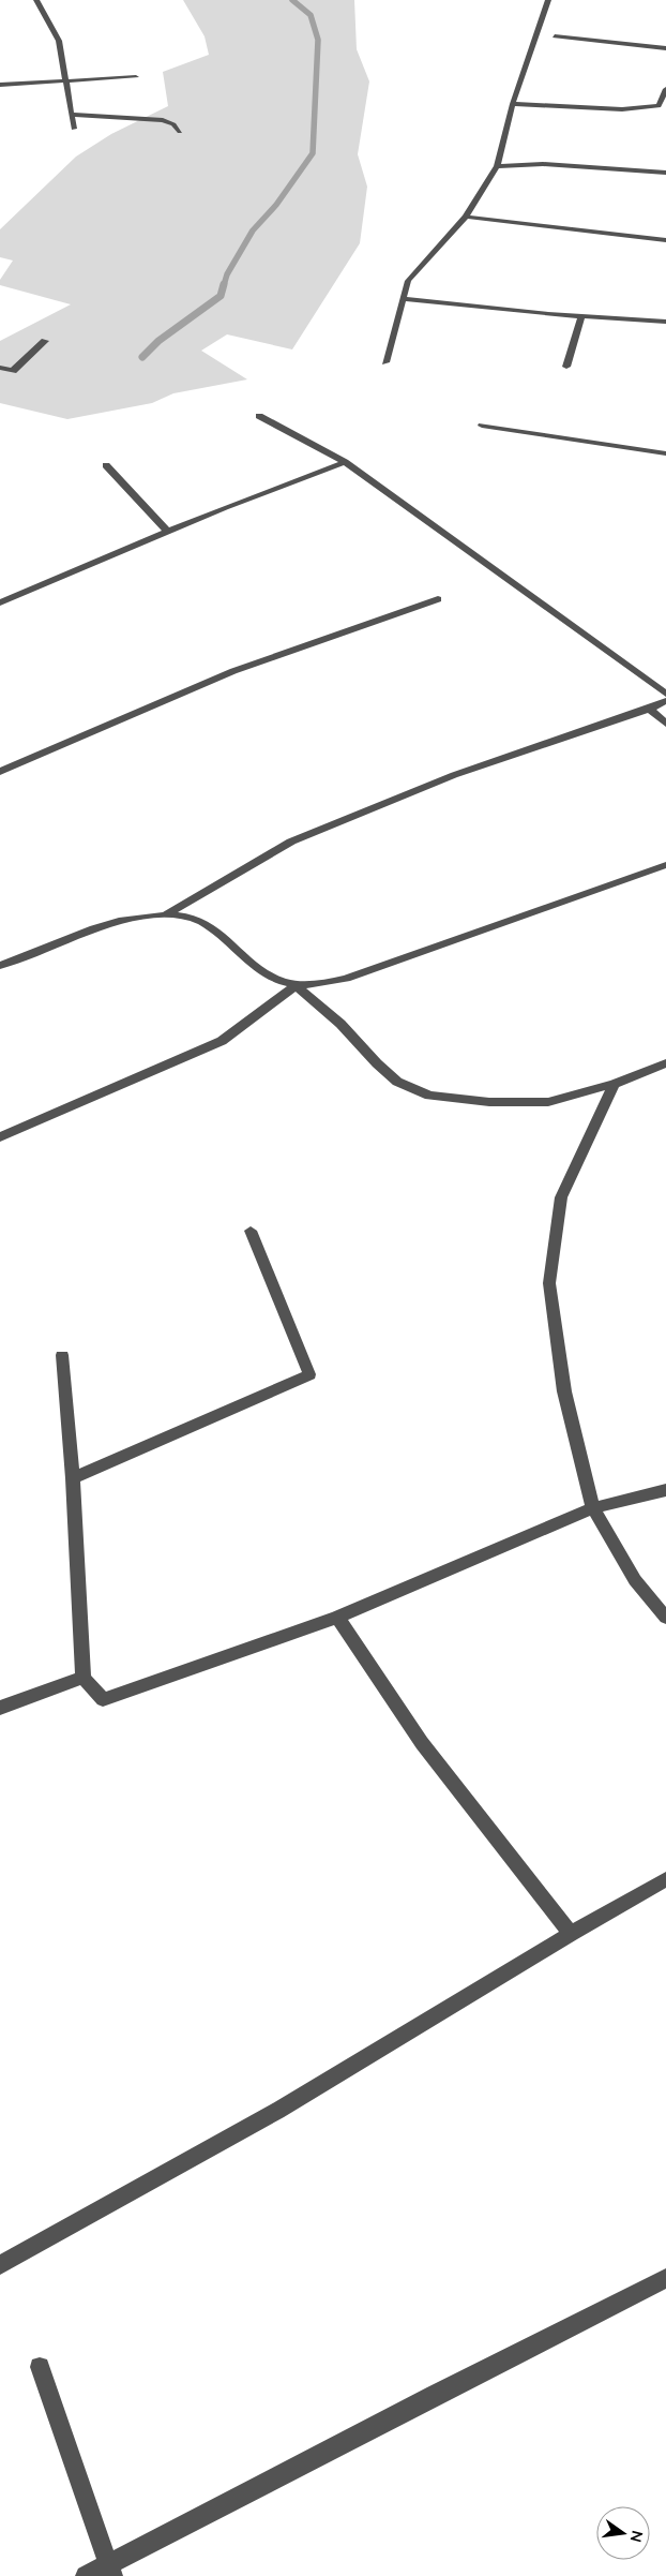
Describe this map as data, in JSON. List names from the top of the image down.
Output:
{
  "north": "right"
}
